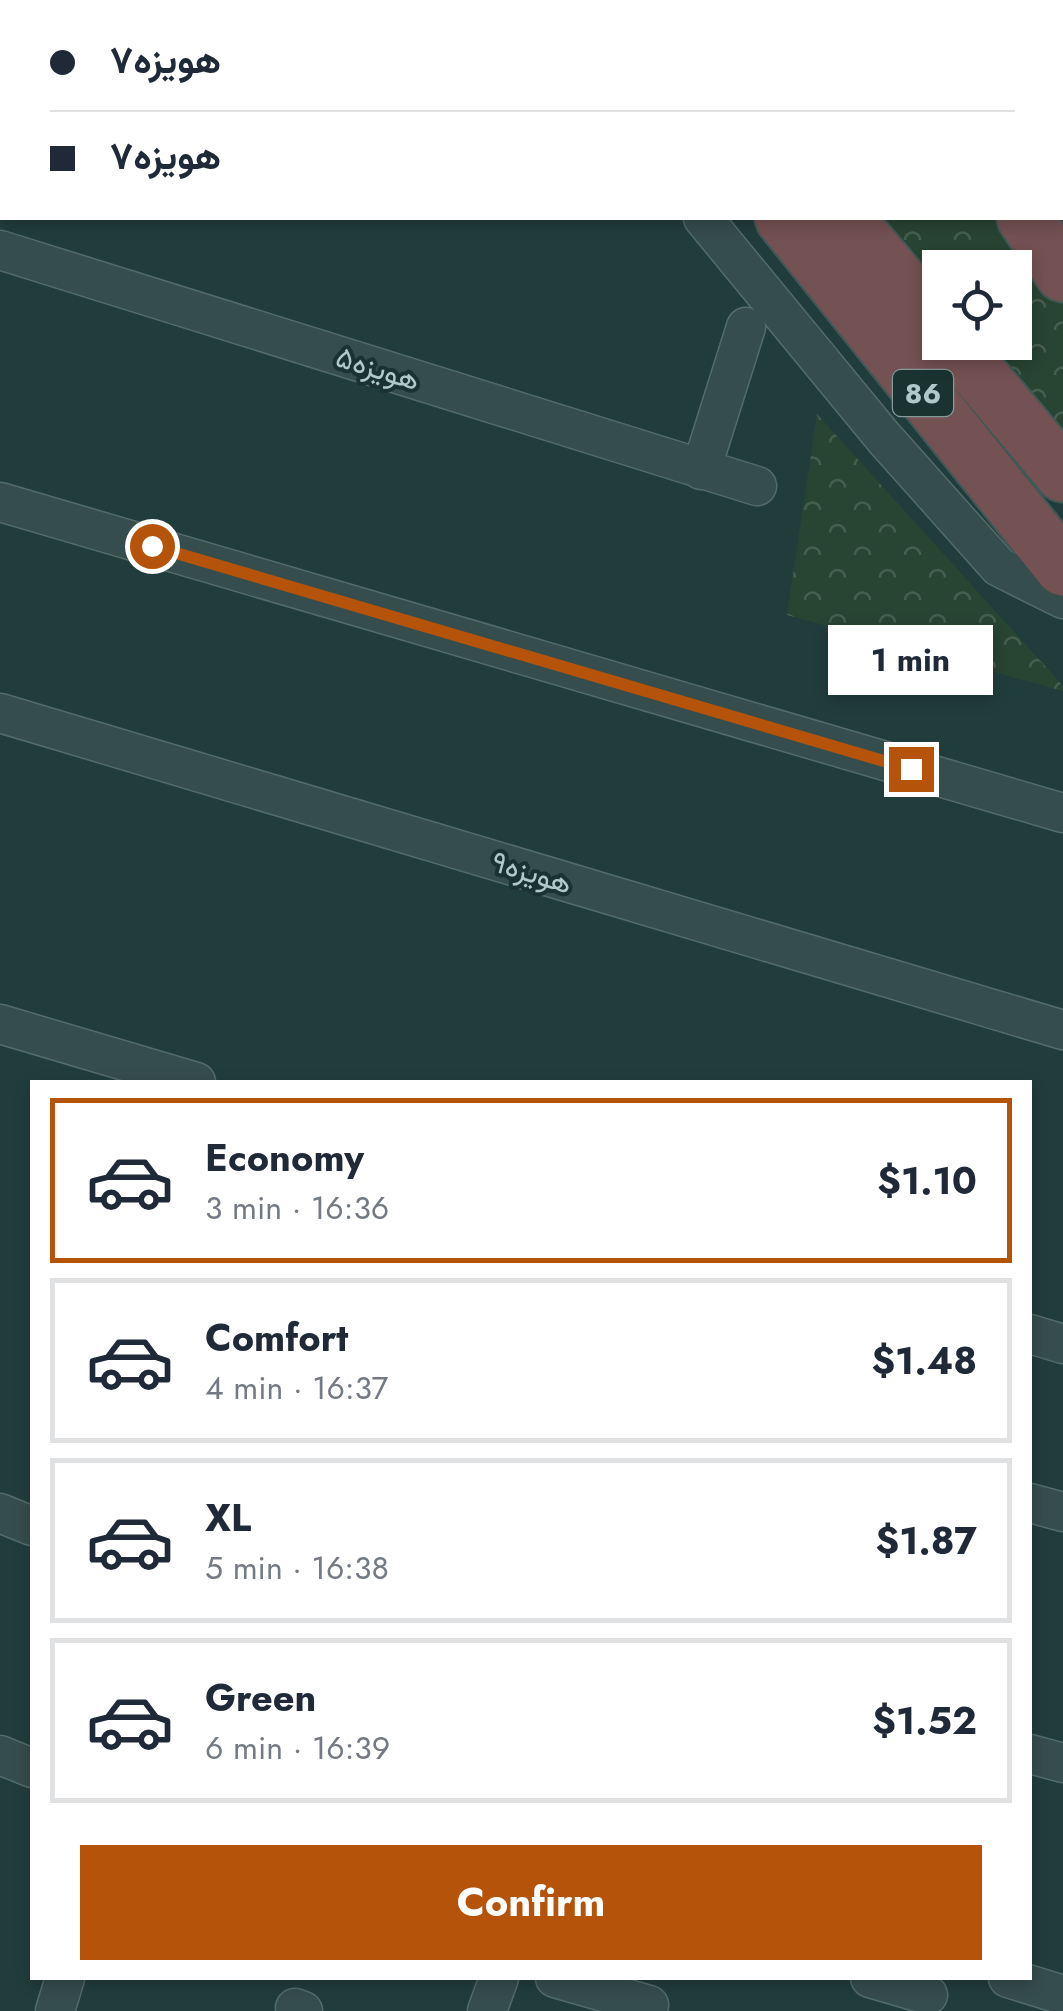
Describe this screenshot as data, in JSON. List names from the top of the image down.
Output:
{
  "streets": {
    "highway": ["86"],
    "street": ["هویزه۵", "هویزه۹"]
  },
  "page": {
    "banner": ["هویزه۷", "هویزه۷"],
    "bubble": "1 min",
    "list": [
      {
        "name": "Economy",
        "note": "3 min · 16:36",
        "value": "$1.10"
      },
      {
        "name": "Comfort",
        "note": "4 min · 16:37",
        "value": "$1.48"
      },
      {
        "name": "XL",
        "note": "5 min · 16:38",
        "value": "$1.87"
      },
      {
        "name": "Green",
        "note": "6 min · 16:39",
        "value": "$1.52"
      }
    ],
    "buttons": "Confirm"
  }
}
